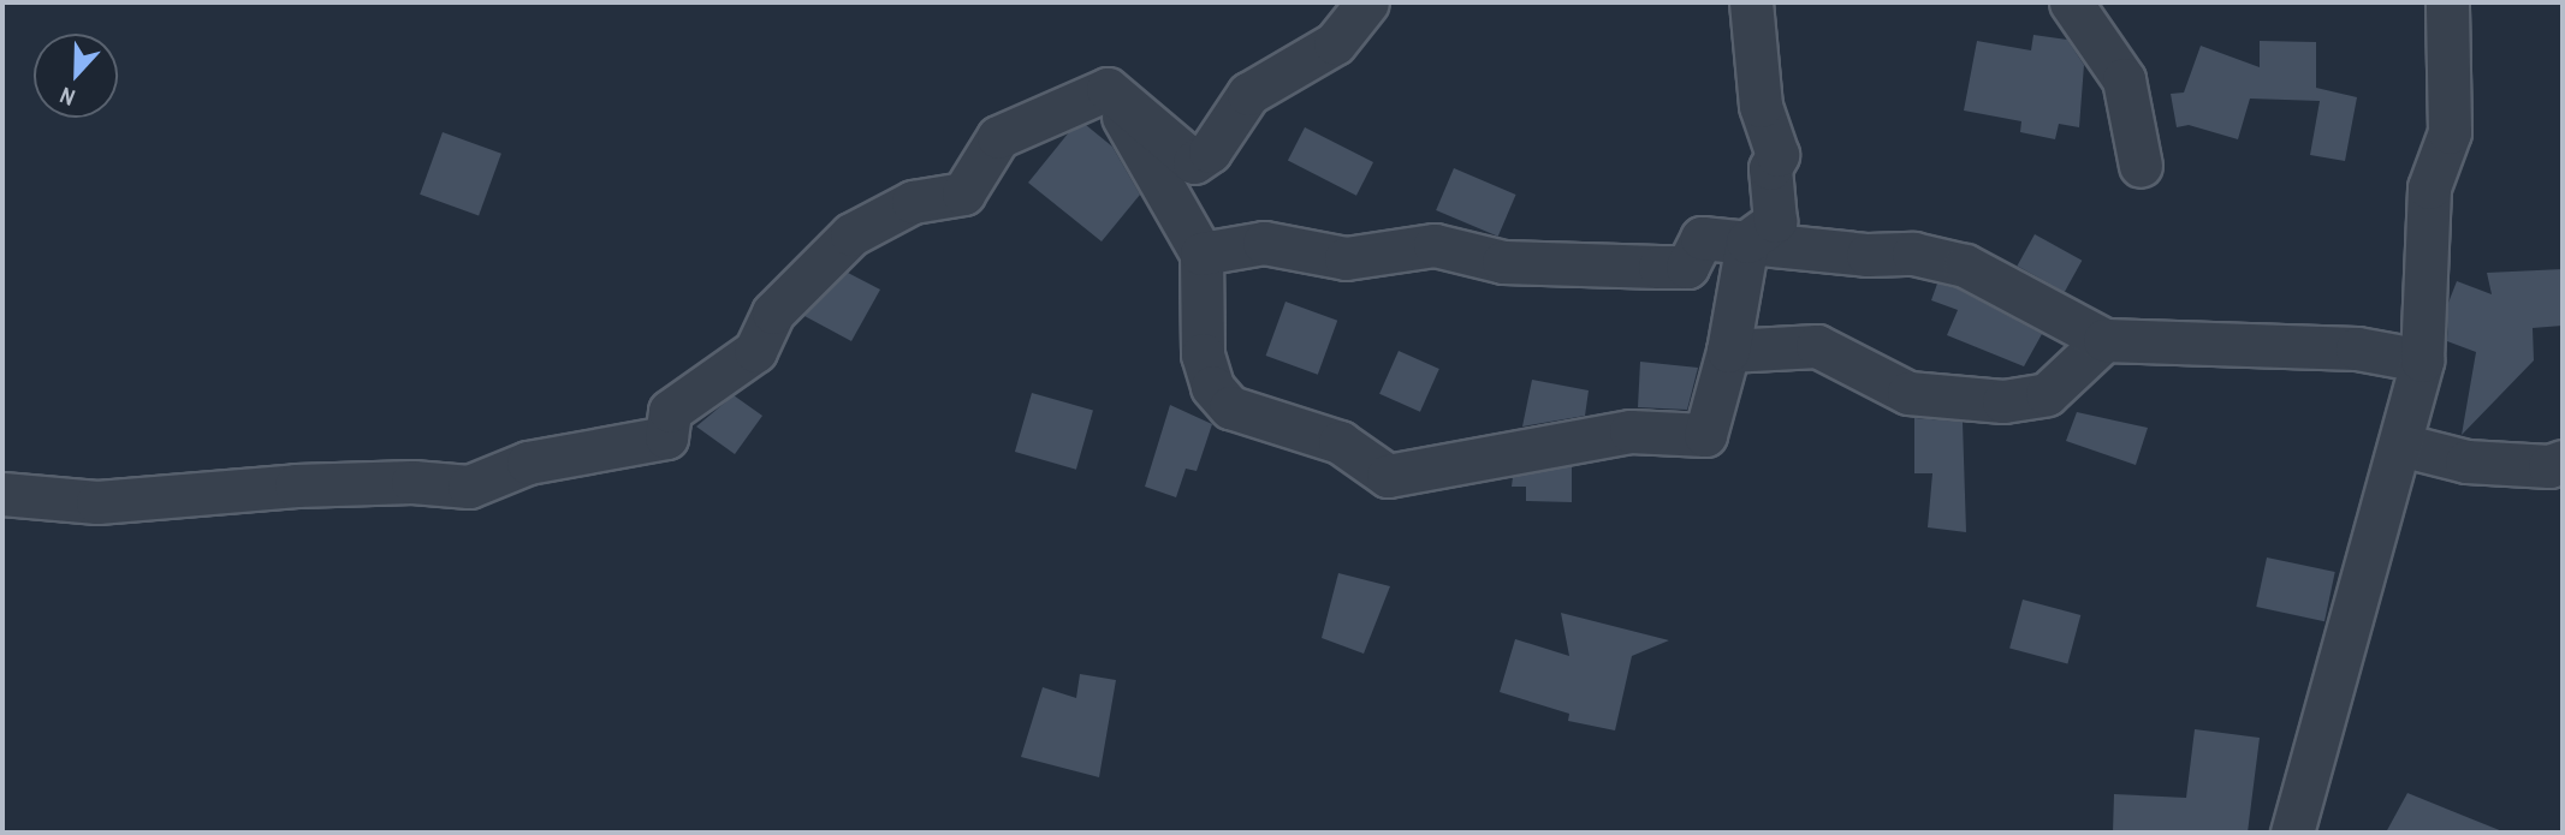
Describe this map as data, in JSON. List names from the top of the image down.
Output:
{
  "north": "bottom"
}
